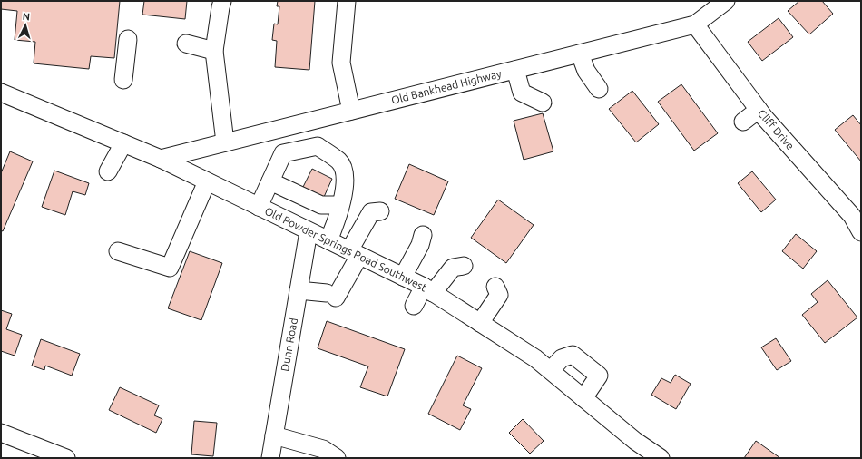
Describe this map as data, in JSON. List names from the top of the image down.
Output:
{
  "streets": {
    "street": [
      "Old Bankhead Highway",
      "Cliff Drive",
      "Old Powder Springs Road Southwest",
      "Dunn Road"
    ]
  },
  "crossings": [
    ["Old Bankhead Highway", "Cliff Drive"],
    ["Old Bankhead Highway", "Old Powder Springs Road Southwest"],
    ["Old Powder Springs Road Southwest", "Dunn Road"]
  ],
  "north": "top"
}
